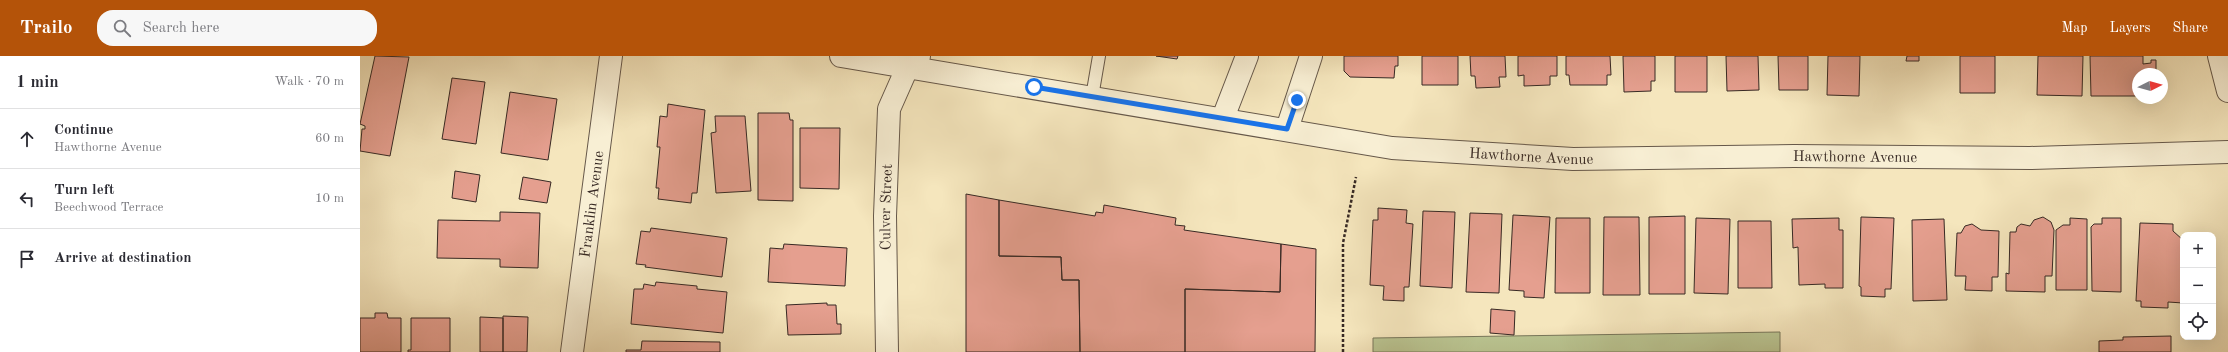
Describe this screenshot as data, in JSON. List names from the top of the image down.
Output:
{
  "streets": {
    "street": ["Hawthorne Avenue", "Franklin Avenue", "Culver Street"]
  },
  "crossings": [
    ["Hawthorne Avenue", "Culver Street"]
  ],
  "north": "right",
  "page": {
    "header": "Trailo",
    "search": "Search here",
    "nav": ["Map", "Layers", "Share"],
    "heading": ["1 min", "Walk · 70 m"],
    "list": [
      ["Continue", "Hawthorne Avenue", "60 m"],
      ["Turn left", "Beechwood Terrace", "10 m"],
      "Arrive at destination"
    ],
    "map_buttons": ["+", "−"]
  }
}
